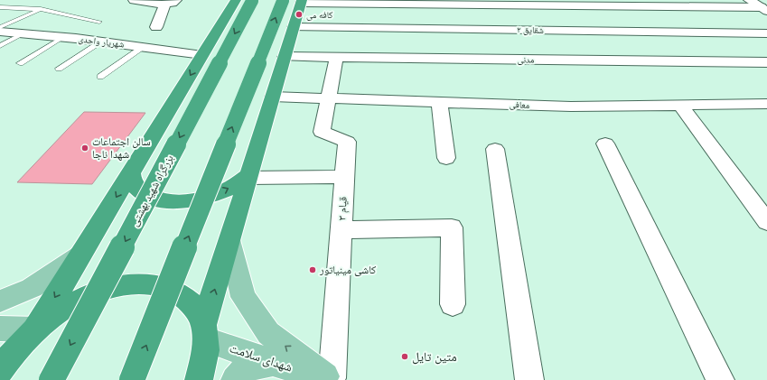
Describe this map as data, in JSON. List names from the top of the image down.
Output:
{
  "streets": {
    "highway": ["بزرگراه شهید بهشتی"],
    "main road": ["شهدای سلامت"],
    "street": [
      "شقایق ۲",
      "شهریار واحدی",
      "مدنی",
      "معافی",
      "قیام ۳"
    ]
  },
  "crossings": [
    ["مدنی", "قیام ۳"],
    ["معافی", "قیام ۳"],
    ["قیام ۳", "شهدای سلامت"]
  ],
  "places": [
    "کافه می",
    "سالن اجتماعات شهدا ناجا",
    "کاشی مینیاتور",
    "متین تایل"
  ]
}
